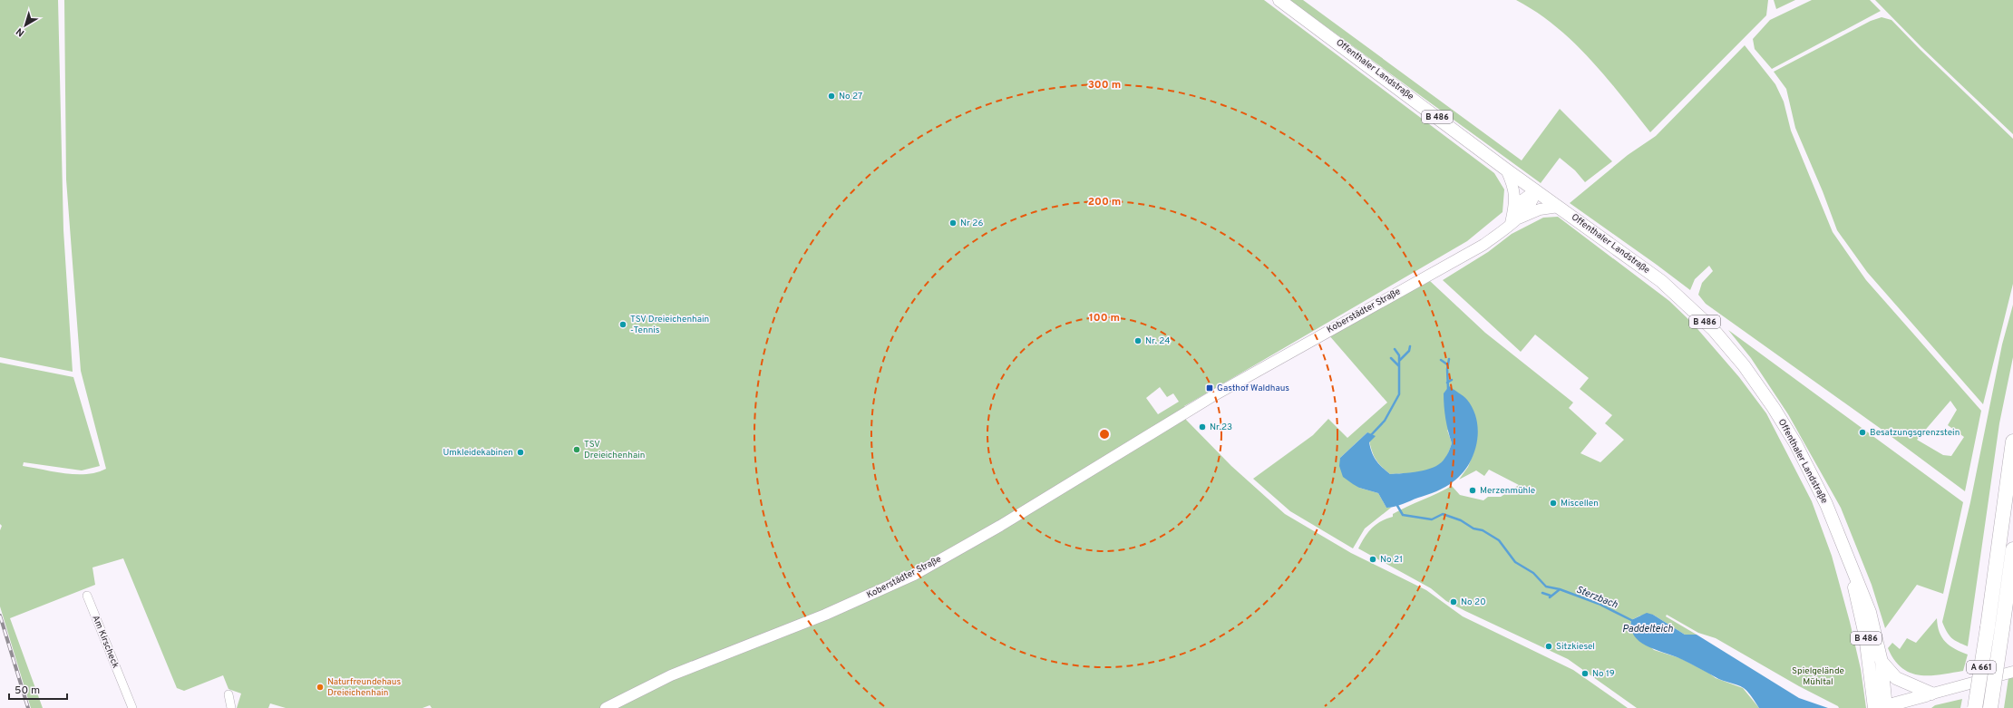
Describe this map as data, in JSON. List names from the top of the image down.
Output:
{
  "streets": {
    "highway": ["A 661"],
    "main road": ["Offenthaler Landstraße", "B 486"],
    "street": ["Koberstädter Straße", "Am Kirscheck"]
  },
  "water": ["Sterzbach", "Paddelteich"],
  "parks": ["Spielgelände Mühltal"],
  "places": {
    "other": [
      "No 27",
      "Nr 26",
      "TSV Dreieichenhain -Tennis",
      "Nr. 24",
      "Nr.23",
      "Besatzungsgrenzstein",
      "TSV Dreieichenhain",
      "Umkleidekabinen",
      "Merzenmühle",
      "Miscellen",
      "No 21",
      "No 20",
      "Sitzkiesel",
      "No 19",
      "Naturfreundehaus Dreieichenhain"
    ],
    "transit": ["Gasthof Waldhaus"]
  },
  "scale_bar": "50 m",
  "north": "bottom left",
  "rings": ["300 m", "200 m", "100 m"]
}
